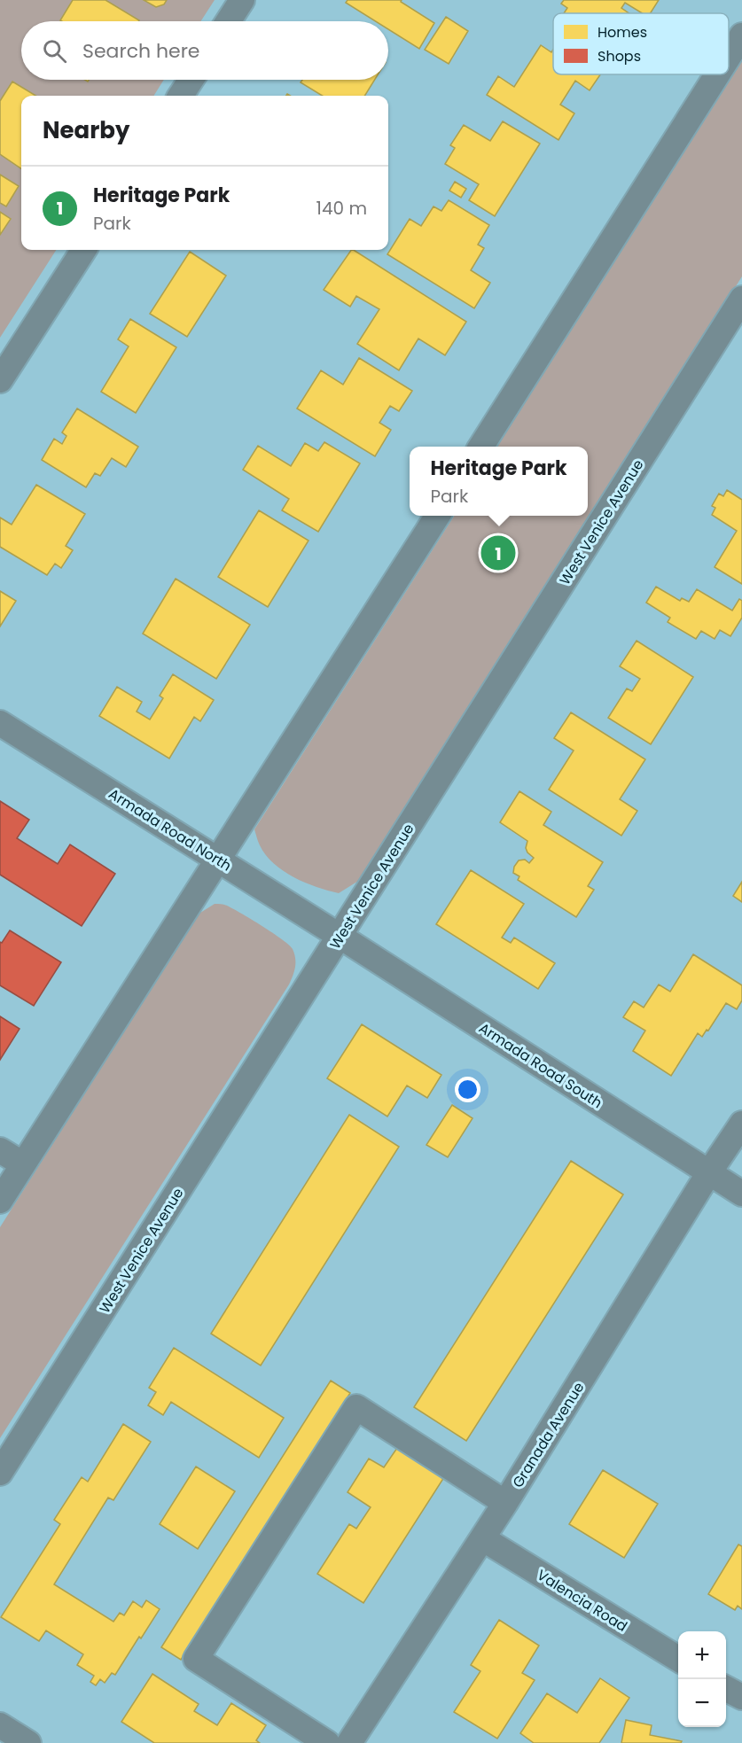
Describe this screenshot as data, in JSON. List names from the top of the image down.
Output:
{
  "streets": {
    "street": [
      "West Venice Avenue",
      "Armada Road North",
      "Armada Road South",
      "Granada Avenue",
      "Valencia Road"
    ]
  },
  "crossings": [
    ["West Venice Avenue", "Armada Road North"],
    ["West Venice Avenue", "Armada Road South"],
    ["Armada Road North", "Armada Road South"],
    ["Armada Road South", "Granada Avenue"],
    ["Granada Avenue", "Valencia Road"]
  ],
  "legend": ["Homes", "Shops"],
  "page": {
    "search": "Search here",
    "heading": "Nearby",
    "list": [
      {
        "mark": "1",
        "name": "Heritage Park",
        "note": "Park",
        "value": "140 m"
      }
    ],
    "popup": ["Heritage Park", "Park"],
    "pins": "1",
    "map_buttons": ["+", "−"]
  }
}
